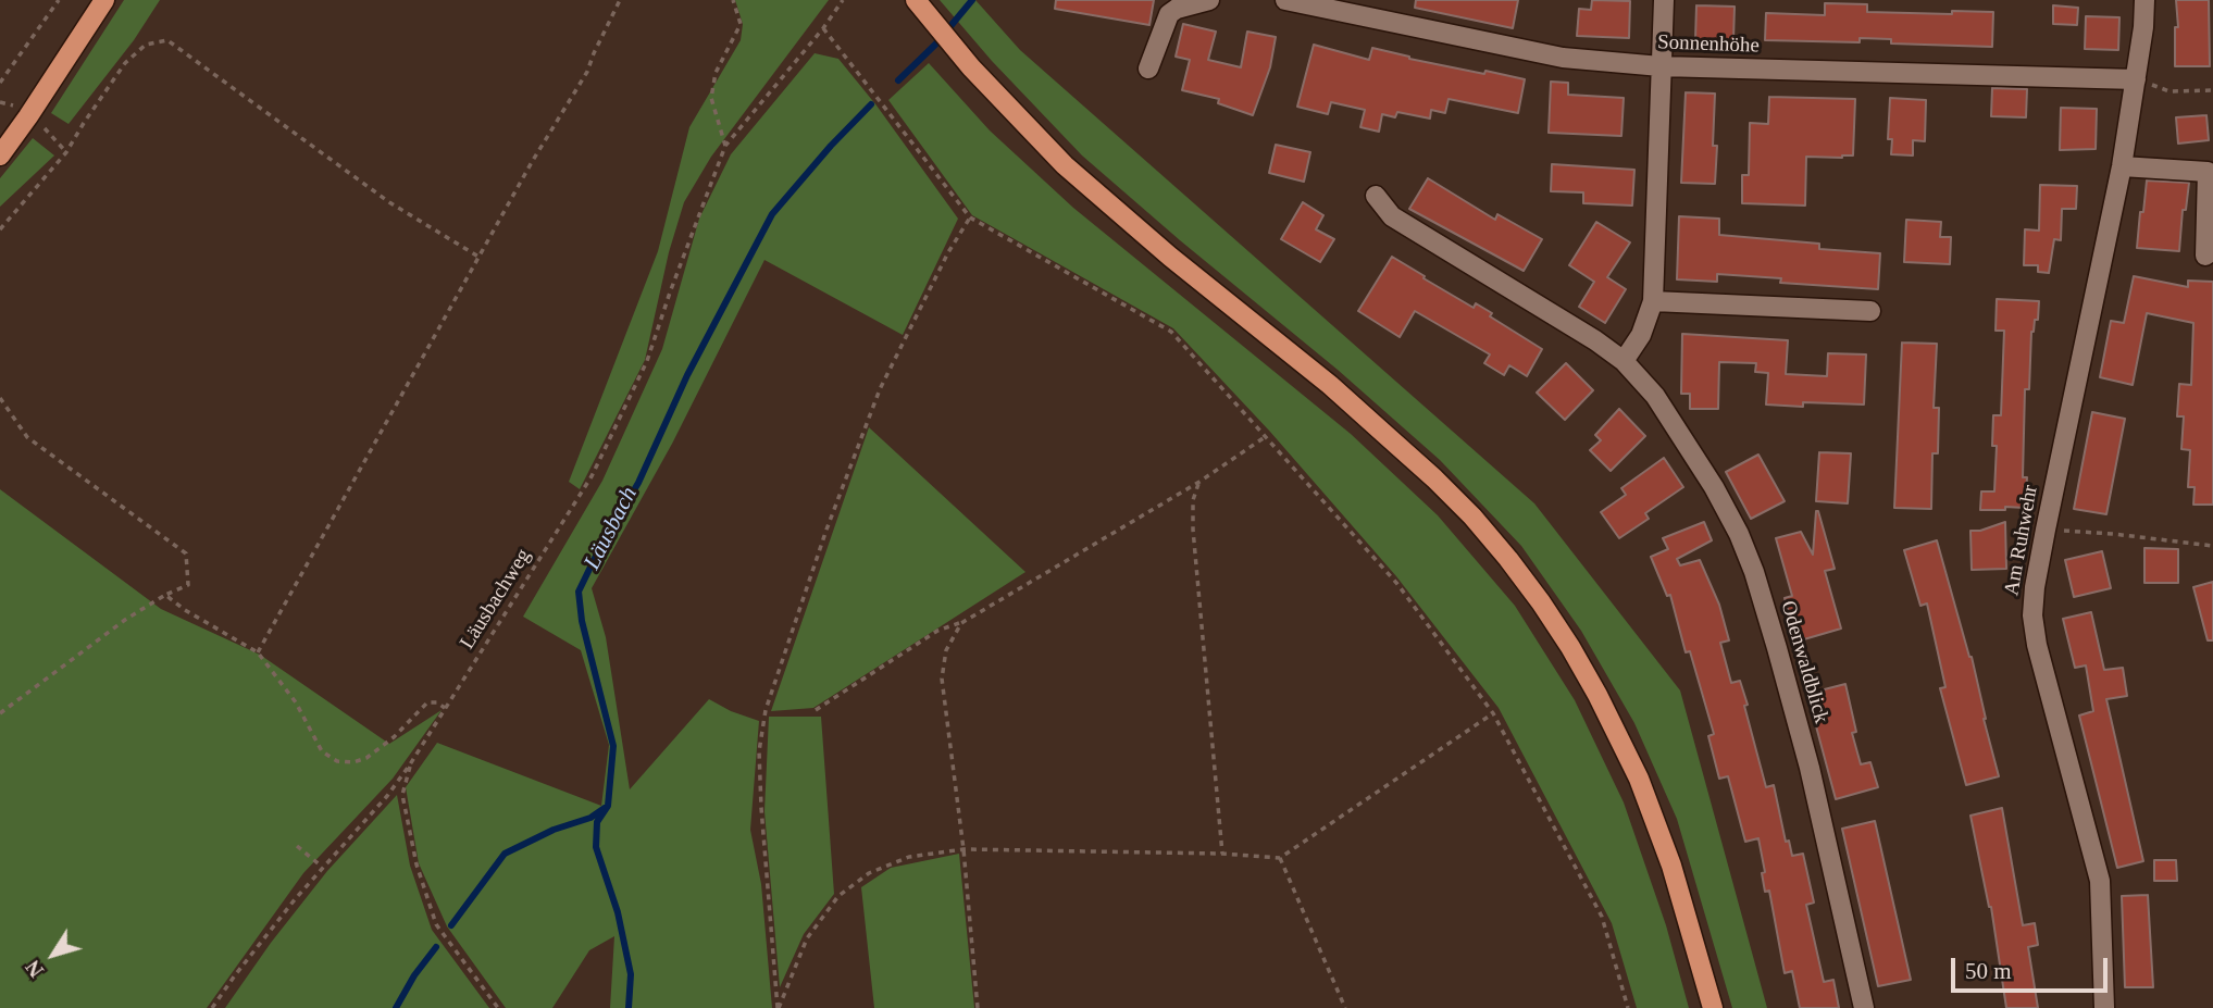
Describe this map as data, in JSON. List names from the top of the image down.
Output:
{
  "streets": {
    "street": ["Sonnenhöhe", "Am Ruhwehr", "Odenwaldblick"],
    "path": ["Läusbachweg"]
  },
  "crossings": [
    ["Sonnenhöhe", "Am Ruhwehr"]
  ],
  "water": ["Läusbach"],
  "scale_bar": "50 m",
  "north": "bottom left"
}
